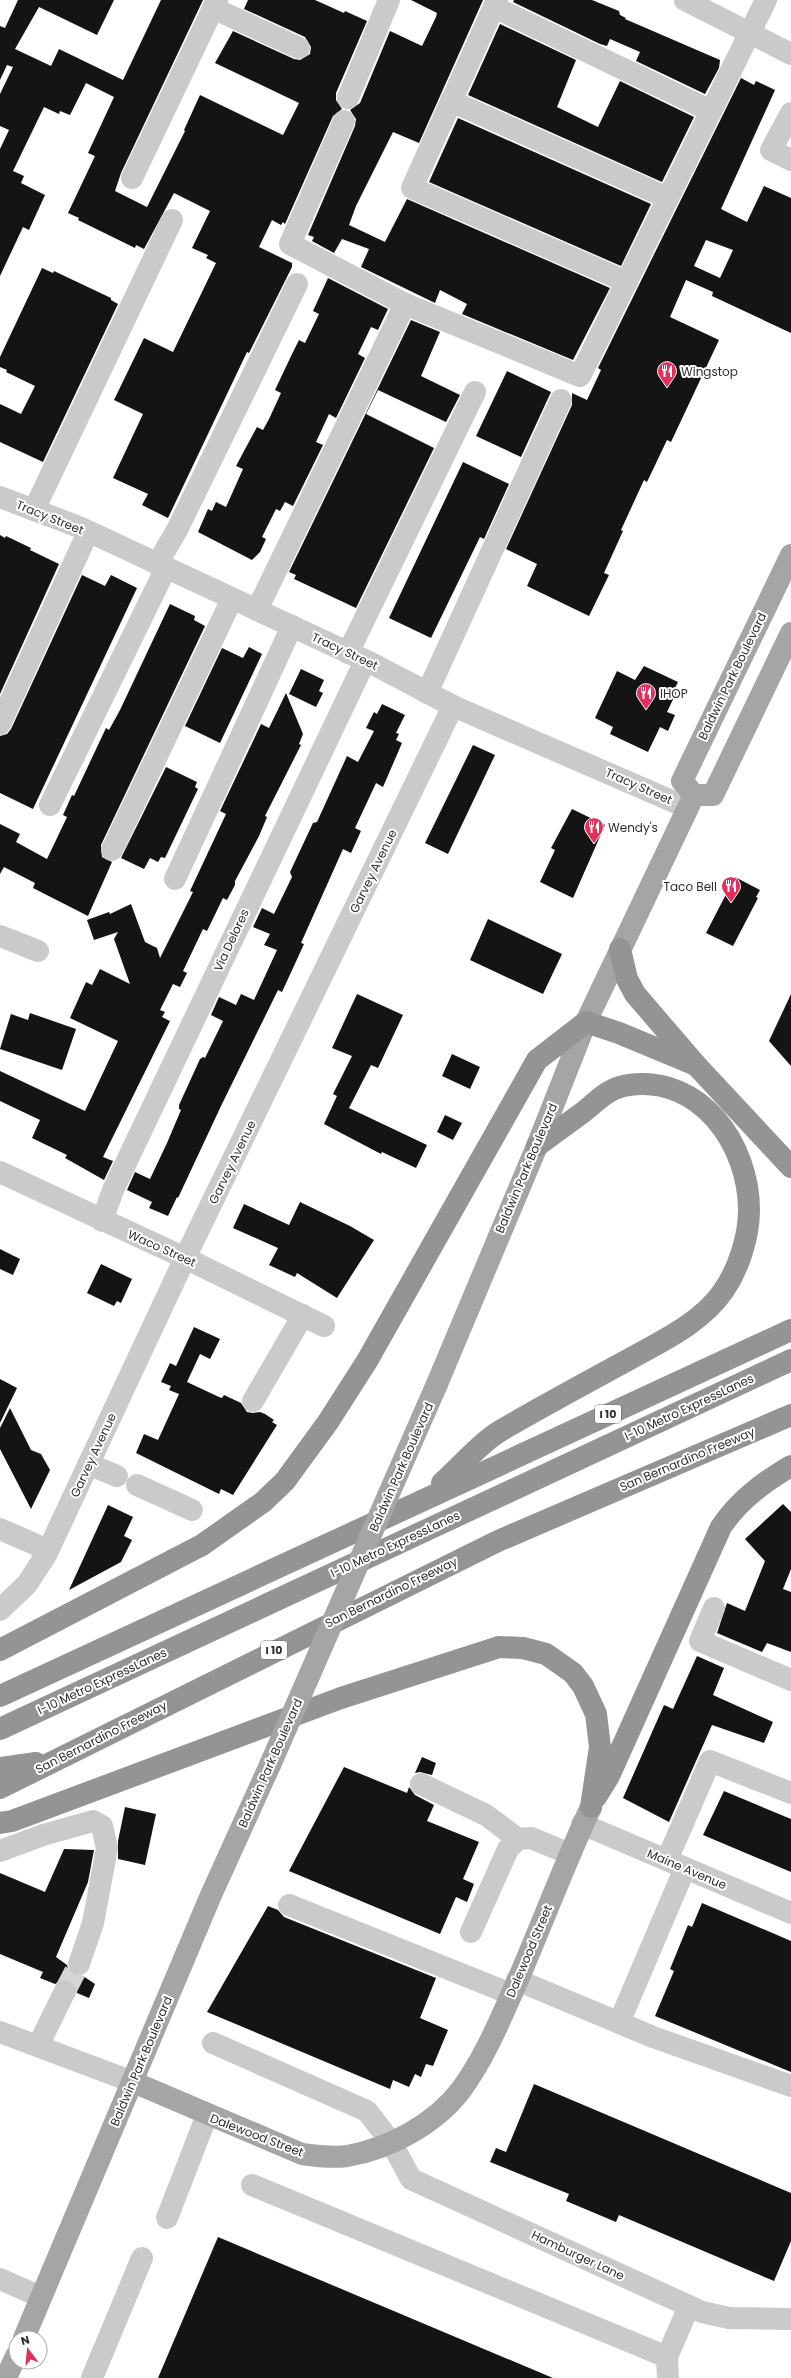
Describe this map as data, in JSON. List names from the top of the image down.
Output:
{
  "streets": {
    "highway": ["I-10 Metro ExpressLanes", "I 10", "San Bernardino Freeway"],
    "main road": ["Baldwin Park Boulevard", "Dalewood Street"],
    "street": [
      "Tracy Street",
      "Garvey Avenue",
      "Via Delores",
      "Waco Street",
      "Maine Avenue",
      "Hamburger Lane"
    ]
  },
  "crossings": [
    ["Tracy Street", "Baldwin Park Boulevard"],
    ["Tracy Street", "Garvey Avenue"],
    ["Tracy Street", "Via Delores"],
    ["Baldwin Park Boulevard", "Dalewood Street"],
    ["Garvey Avenue", "Waco Street"],
    ["Via Delores", "Waco Street"],
    ["Maine Avenue", "Dalewood Street"],
    ["Dalewood Street", "Hamburger Lane"]
  ],
  "places": {
    "restaurant": [
      "Wingstop",
      "IHOP",
      "Wendy's",
      "Taco Bell"
    ]
  },
  "north": "top"
}
